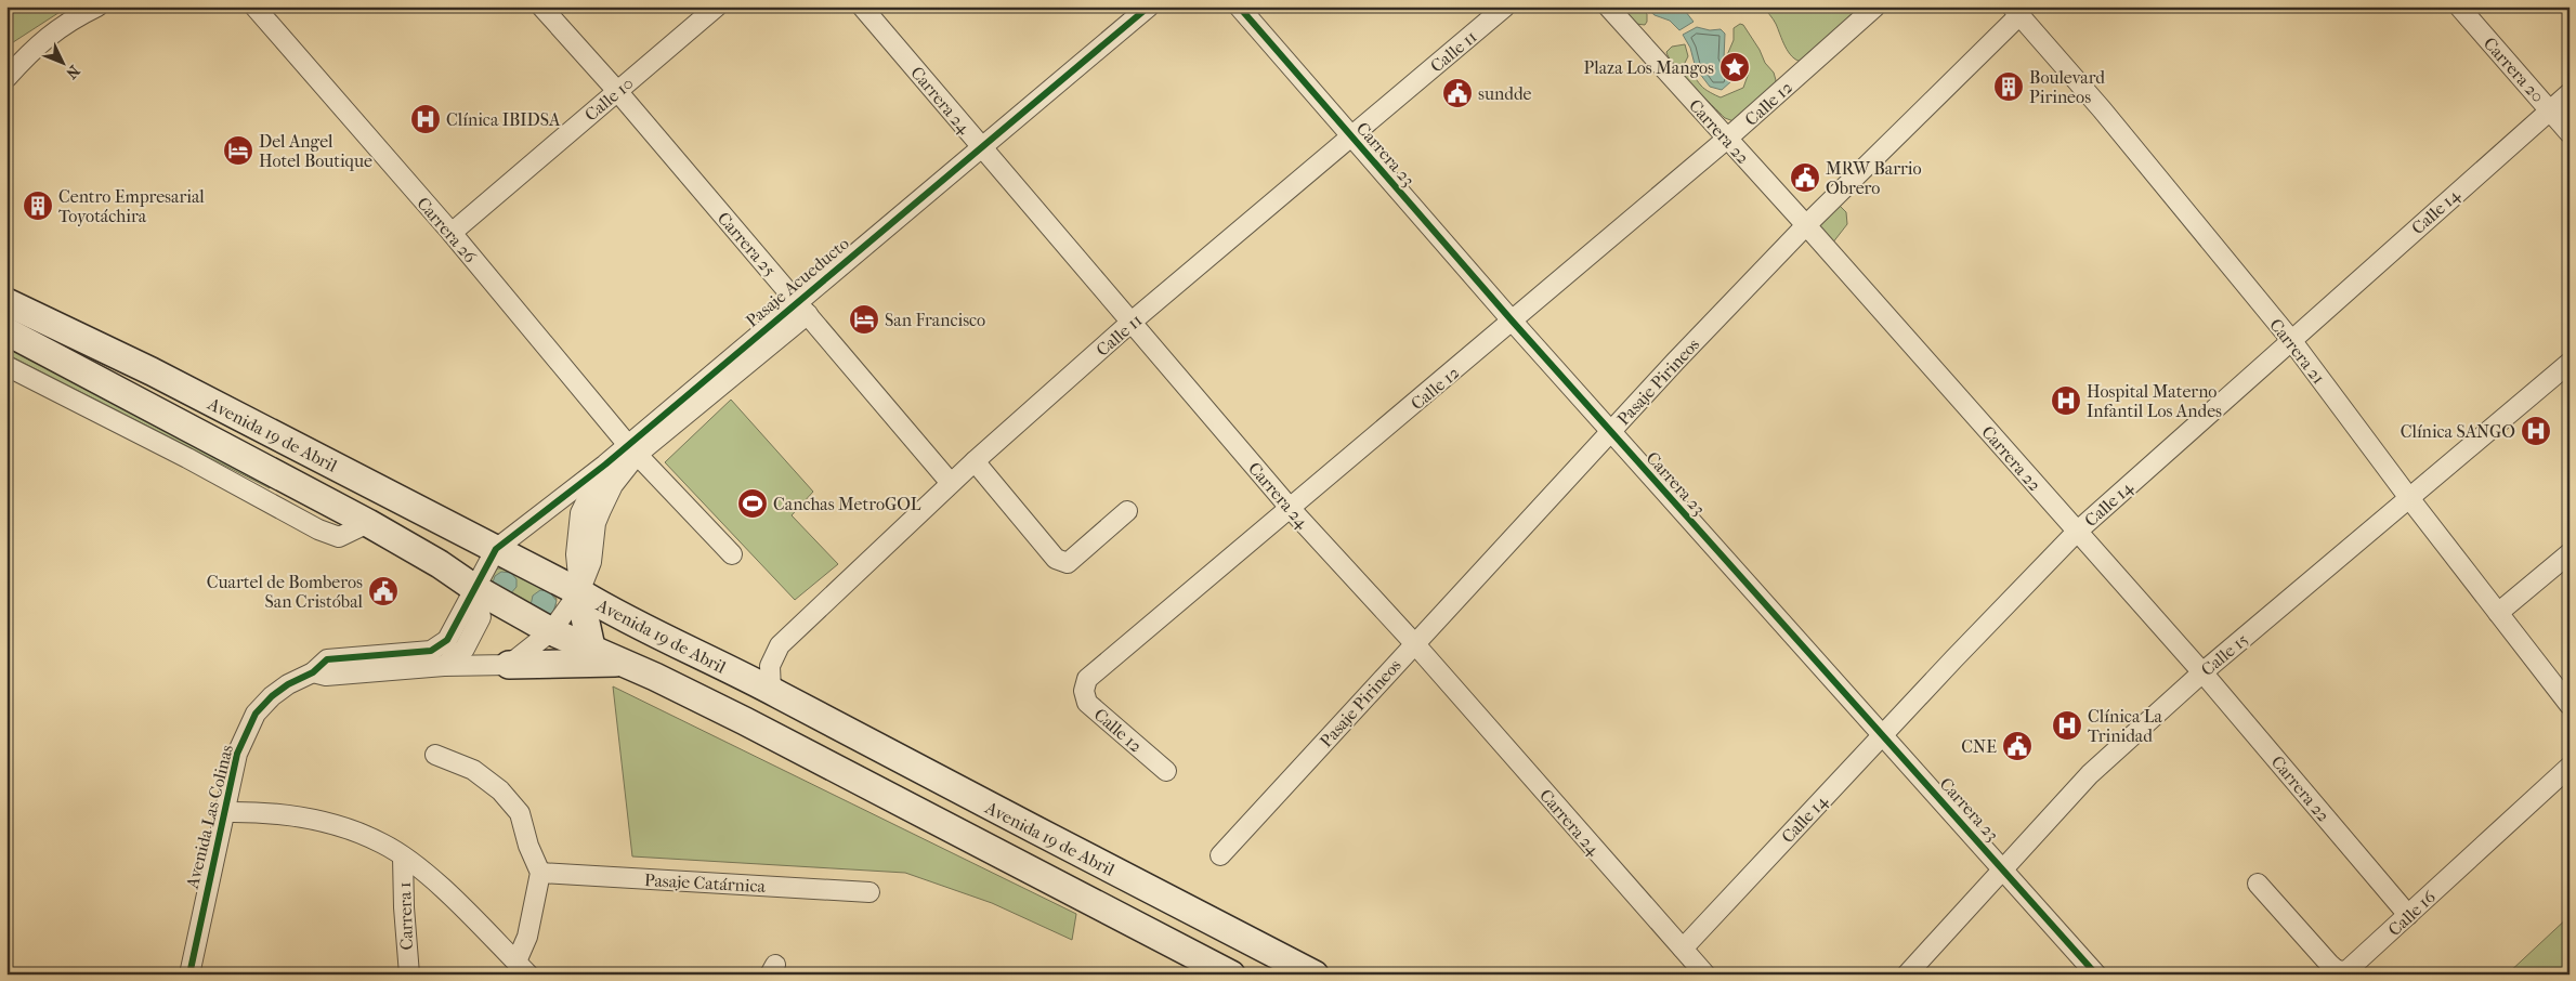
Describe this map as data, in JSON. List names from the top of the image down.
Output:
{
  "streets": {
    "main road": ["Avenida 19 de Abril"],
    "street": [
      "Calle 11",
      "Carrera 20",
      "Calle 10",
      "Carrera 24",
      "Calle 12",
      "Carrera 22",
      "Carrera 23",
      "Calle 14",
      "Carrera 26",
      "Carrera 25",
      "Pasaje Acueducto",
      "Carrera 21",
      "Pasaje Pirineos",
      "Calle 15",
      "Avenida Las Colinas",
      "Pasaje Catárnica",
      "Calle 16",
      "Carrera 1"
    ]
  },
  "crossings": [
    ["Calle 11", "Carrera 24"],
    ["Calle 11", "Carrera 23"],
    ["Calle 11", "Carrera 25"],
    ["Calle 11", "Avenida 19 de Abril"],
    ["Carrera 20", "Calle 14"],
    ["Calle 10", "Carrera 26"],
    ["Calle 10", "Carrera 25"],
    ["Carrera 24", "Calle 12"],
    ["Carrera 24", "Calle 14"],
    ["Carrera 24", "Pasaje Acueducto"],
    ["Carrera 24", "Pasaje Pirineos"],
    ["Calle 12", "Carrera 22"],
    ["Calle 12", "Carrera 23"],
    ["Carrera 22", "Calle 14"],
    ["Carrera 22", "Pasaje Pirineos"],
    ["Carrera 22", "Calle 15"],
    ["Carrera 22", "Calle 16"],
    ["Carrera 23", "Calle 14"],
    ["Carrera 23", "Pasaje Pirineos"],
    ["Carrera 23", "Calle 15"],
    ["Calle 14", "Carrera 21"],
    ["Carrera 26", "Pasaje Acueducto"],
    ["Carrera 25", "Pasaje Acueducto"],
    ["Pasaje Acueducto", "Avenida 19 de Abril"],
    ["Pasaje Acueducto", "Avenida Las Colinas"],
    ["Carrera 21", "Pasaje Pirineos"],
    ["Carrera 21", "Calle 15"],
    ["Avenida 19 de Abril", "Avenida Las Colinas"]
  ],
  "places": {
    "place": ["Plaza Los Mangos"],
    "building": ["Boulevard Pirineos", "Centro Empresarial Toyotáchira"],
    "public building": [
      "sundde",
      "MRW Barrio Obrero",
      "Cuartel de Bomberos San Cristóbal",
      "CNE"
    ],
    "hospital": [
      "Clínica IBIDSA",
      "Hospital Materno Infantil Los Andes",
      "Clínica SANGO",
      "Clínica La Trinidad"
    ],
    "hotel": ["Del Angel Hotel Boutique", "San Francisco"],
    "sports": ["Canchas MetroGOL"]
  },
  "north": "bottom right"
}
